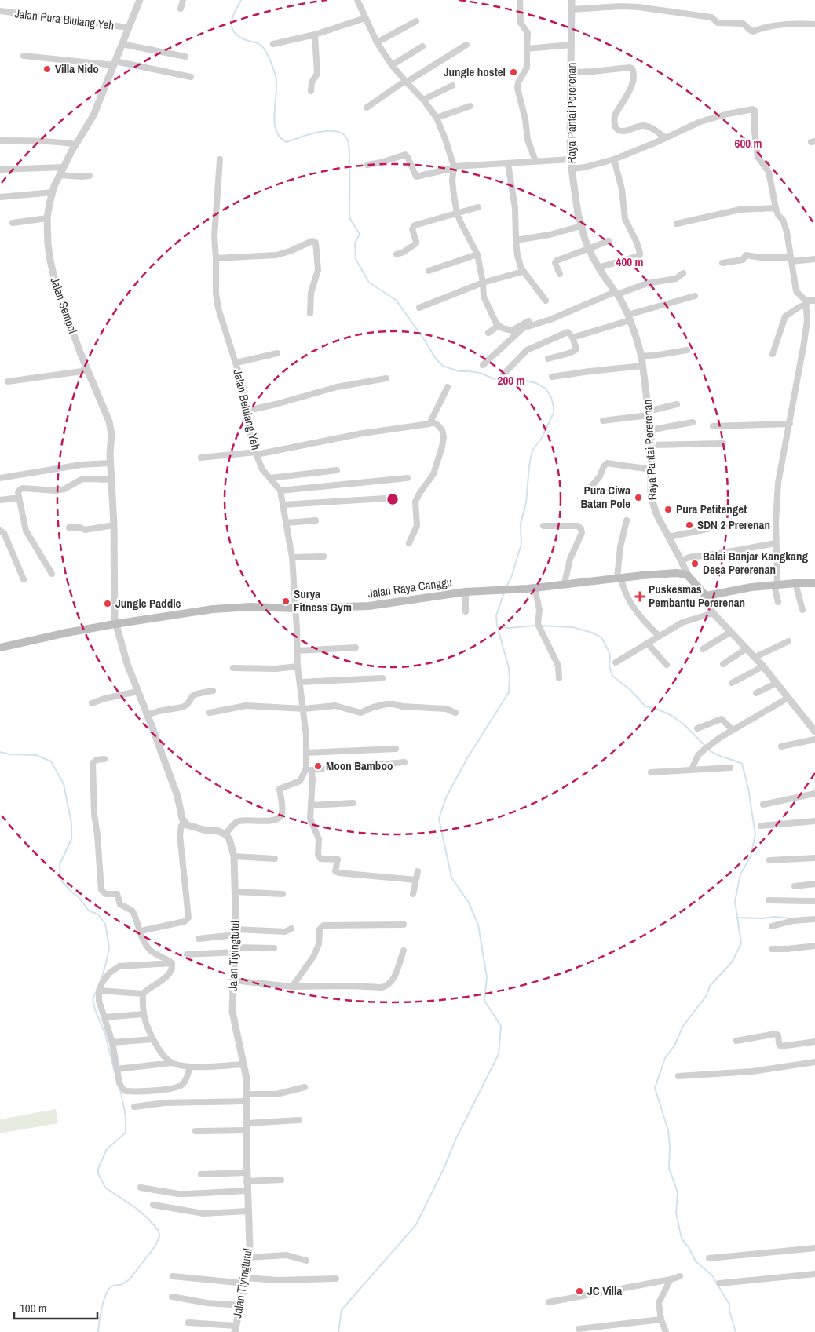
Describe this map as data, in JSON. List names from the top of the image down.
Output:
{
  "streets": {
    "main road": ["Jalan Raya Canggu"],
    "street": [
      "Jalan Pura Blulang Yeh",
      "Raya Pantai Pererenan",
      "Jalan Sempol",
      "Jalan Belulang Yeh",
      "Jalan Tiyingtutul"
    ]
  },
  "crossings": [
    ["Jalan Pura Blulang Yeh", "Jalan Sempol"],
    ["Raya Pantai Pererenan", "Jalan Raya Canggu"],
    ["Jalan Sempol", "Jalan Raya Canggu"],
    ["Jalan Belulang Yeh", "Jalan Raya Canggu"]
  ],
  "places": {
    "other": [
      "Villa Nido",
      "Jungle hostel",
      "Pura Ciwa Batan Pole",
      "Pura Petitenget",
      "SDN 2 Prerenan",
      "Balai Banjar Kangkang Desa Pererenan",
      "Surya Fitness Gym",
      "Jungle Paddle",
      "Moon Bamboo",
      "JC Villa"
    ],
    "health": ["Puskesmas Pembantu Pererenan"]
  },
  "scale_bar": "100 m",
  "rings": ["600 m", "400 m", "200 m"]
}
